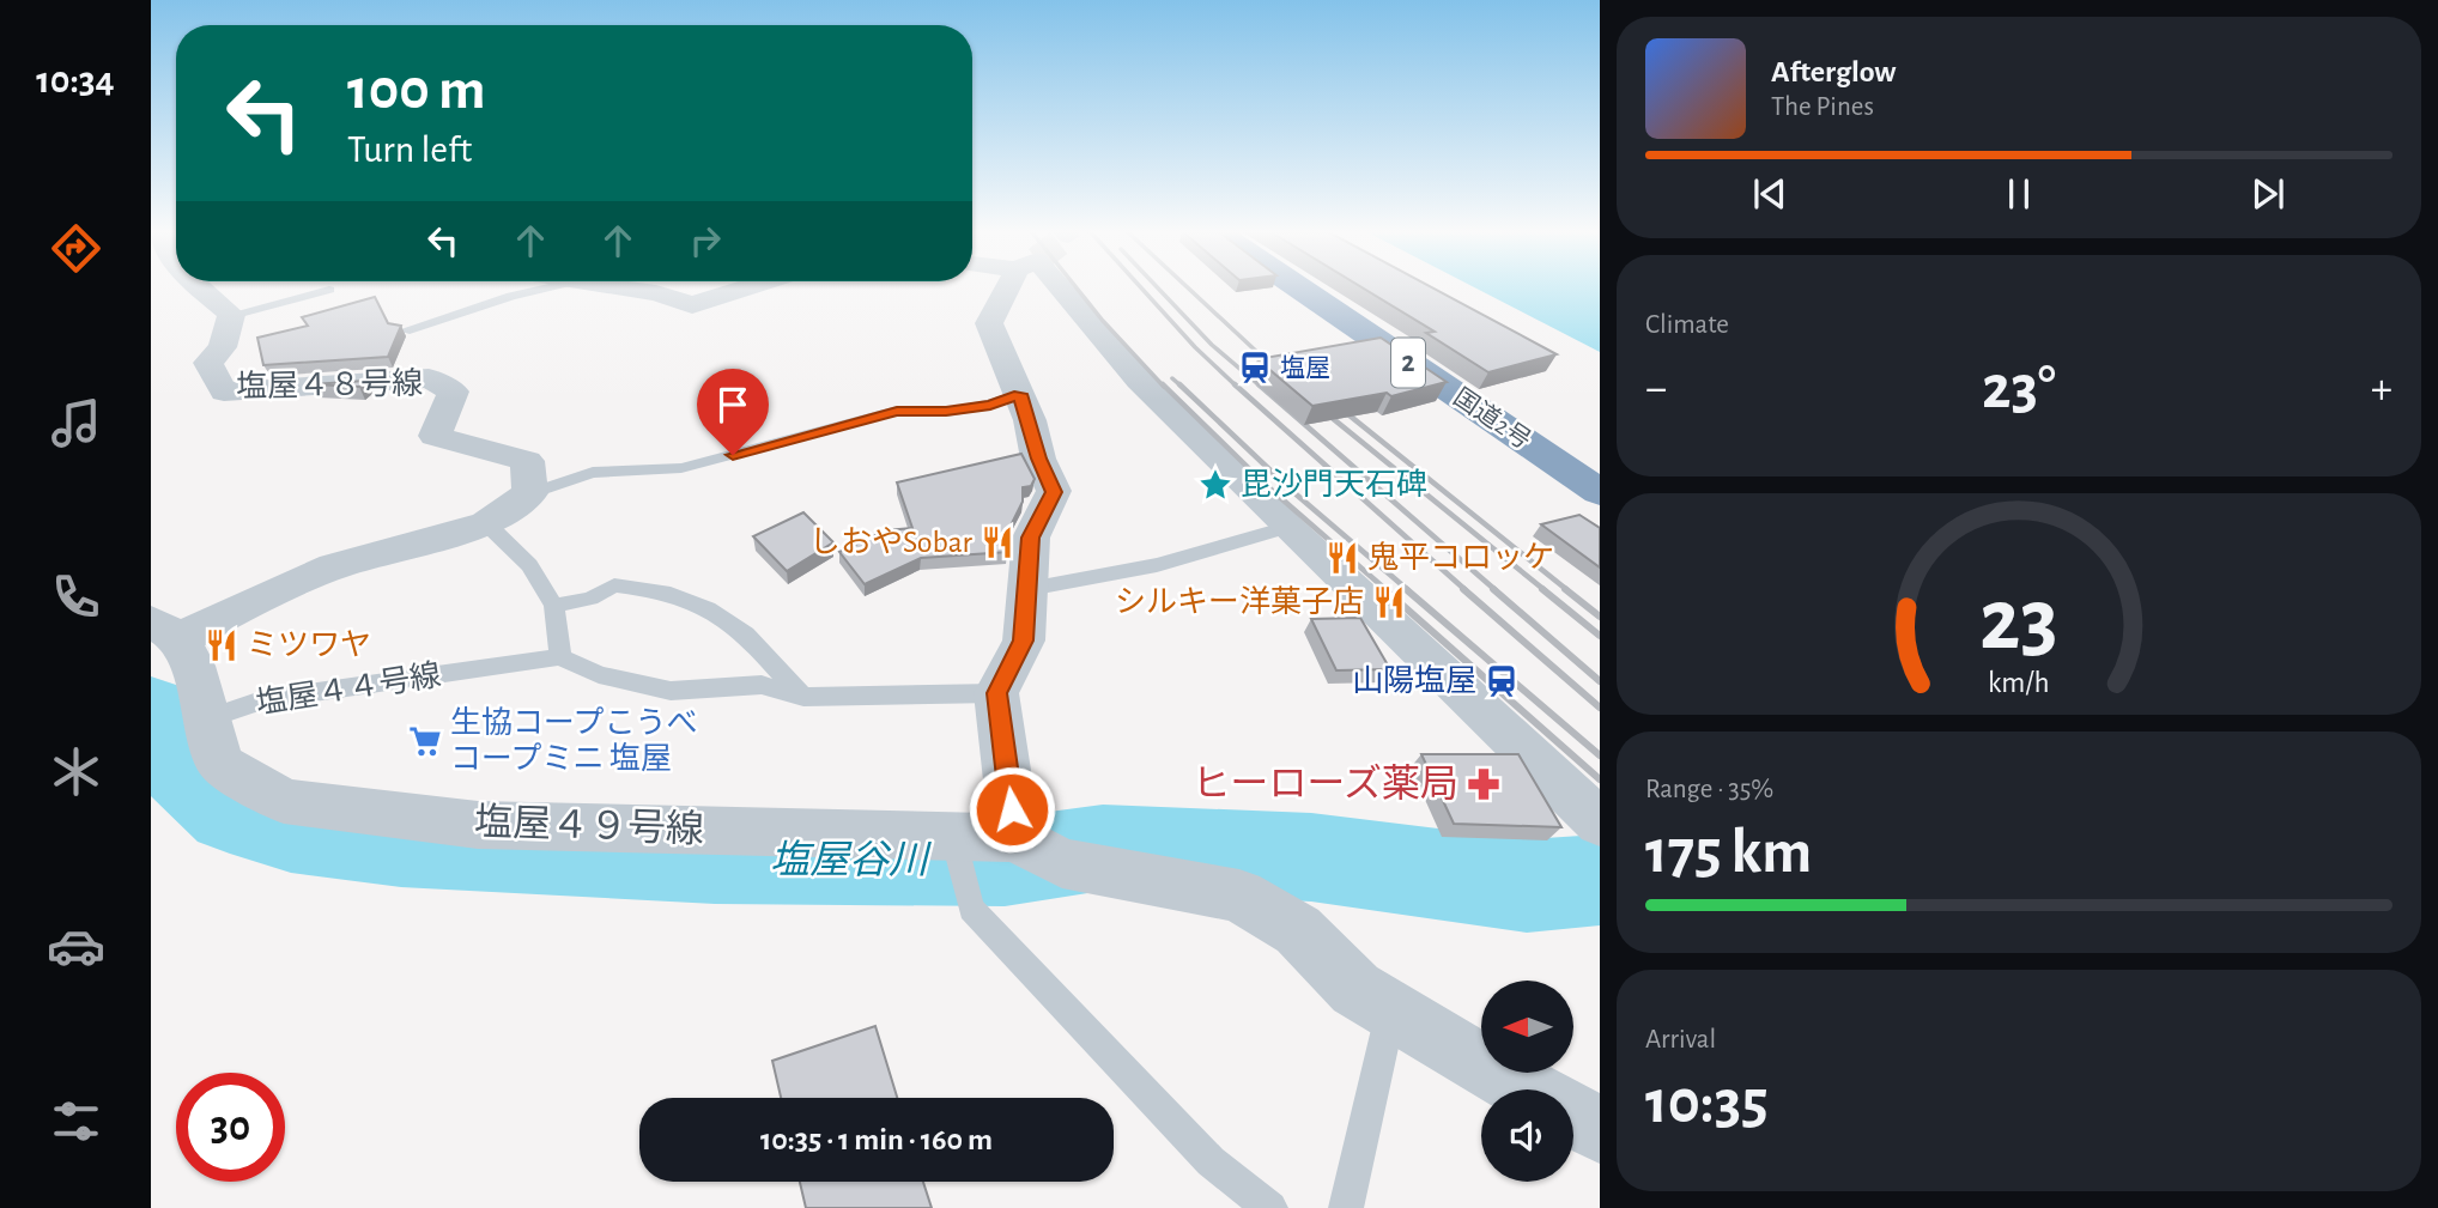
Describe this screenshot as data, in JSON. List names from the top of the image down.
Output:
{
  "streets": {
    "highway": ["2", "国道2号"],
    "street": ["塩屋４８号線", "塩屋４９号線"],
    "lane": ["塩屋４４号線"]
  },
  "crossings": [
    ["塩屋４４号線", "塩屋４９号線"]
  ],
  "water": ["塩屋谷川"],
  "places": {
    "station": ["塩屋", "山陽塩屋"],
    "place": ["毘沙門天石碑"],
    "restaurant": [
      "しおやSobar",
      "鬼平コロッケ",
      "シルキー洋菓子店",
      "ミツワヤ"
    ],
    "supermarket": ["生協コープこうべ コープミニ 塩屋"],
    "pharmacy": ["ヒーローズ薬局"]
  },
  "north": "left",
  "page": {
    "tabs": "10:34",
    "turn": ["100 m", "Turn left"],
    "song": ["Afterglow", "The Pines"],
    "tile": [
      "Climate",
      ["Range · 35%", "175 km"],
      ["Arrival", "10:35"]
    ],
    "heat": ["−", "23°", "+"],
    "limit": "30",
    "trip": "10:35 · 1 min · 160 m",
    "gauge": ["23", "km/h"]
  }
}
